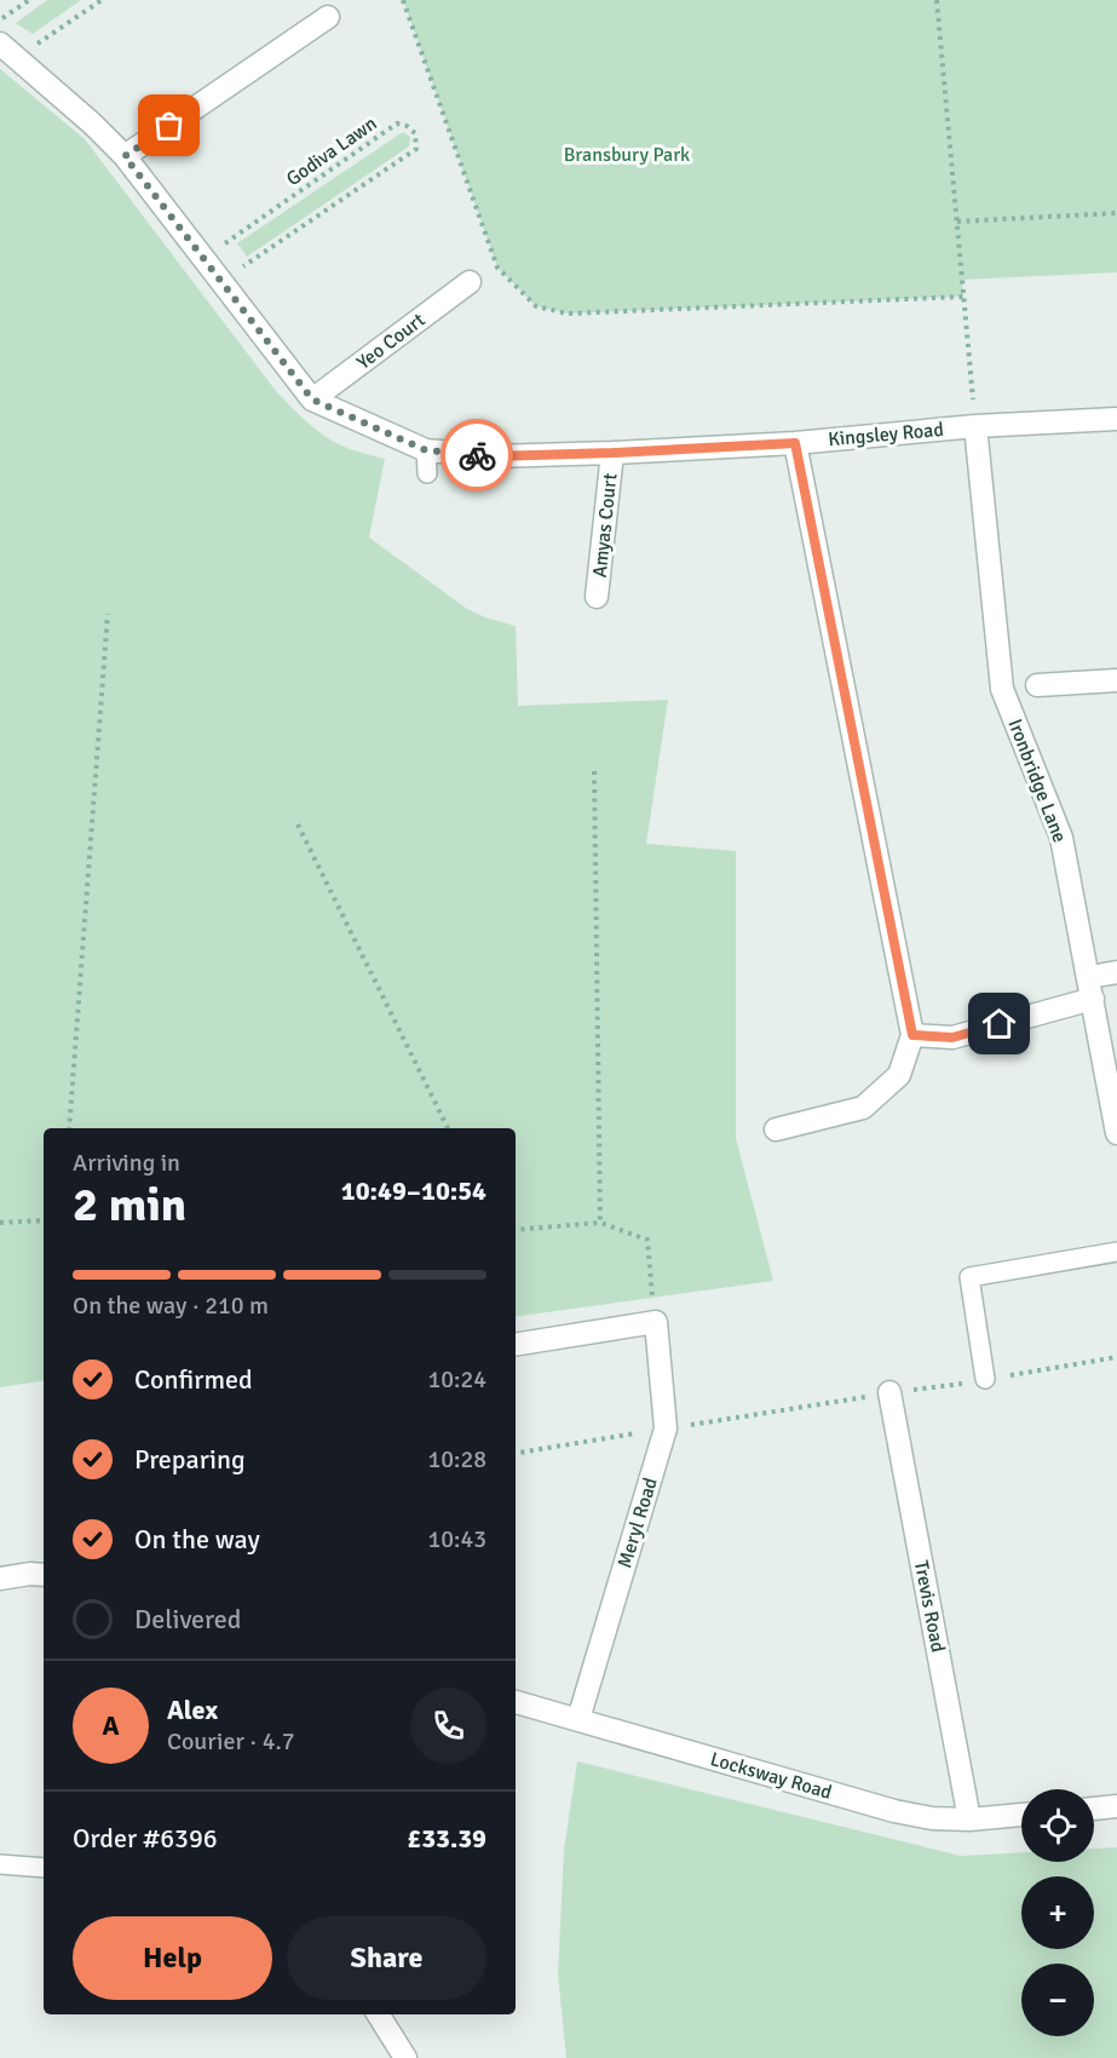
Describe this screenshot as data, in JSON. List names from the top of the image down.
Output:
{
  "streets": {
    "street": [
      "Yeo Court",
      "Kingsley Road",
      "Amyas Court",
      "Ironbridge Lane",
      "Meryl Road",
      "Trevis Road",
      "Locksway Road"
    ],
    "path": ["Godiva Lawn"]
  },
  "crossings": [
    ["Godiva Lawn", "Kingsley Road"],
    ["Yeo Court", "Kingsley Road"],
    ["Kingsley Road", "Amyas Court"],
    ["Kingsley Road", "Ironbridge Lane"],
    ["Meryl Road", "Locksway Road"],
    ["Trevis Road", "Locksway Road"]
  ],
  "parks": ["Bransbury Park"],
  "page": {
    "heading": ["2 min", "Arriving in", "10:49–10:54"],
    "panel": [
      "Alex",
      "Courier · 4.7",
      "Order #6396",
      "£33.39"
    ],
    "bar": "On the way · 210 m",
    "list": [
      ["Confirmed", "10:24"],
      ["Preparing", "10:28"],
      ["On the way", "10:43"],
      "Delivered"
    ],
    "round": "A",
    "map_buttons": ["+", "−"],
    "buttons": ["Help", "Share"]
  }
}
